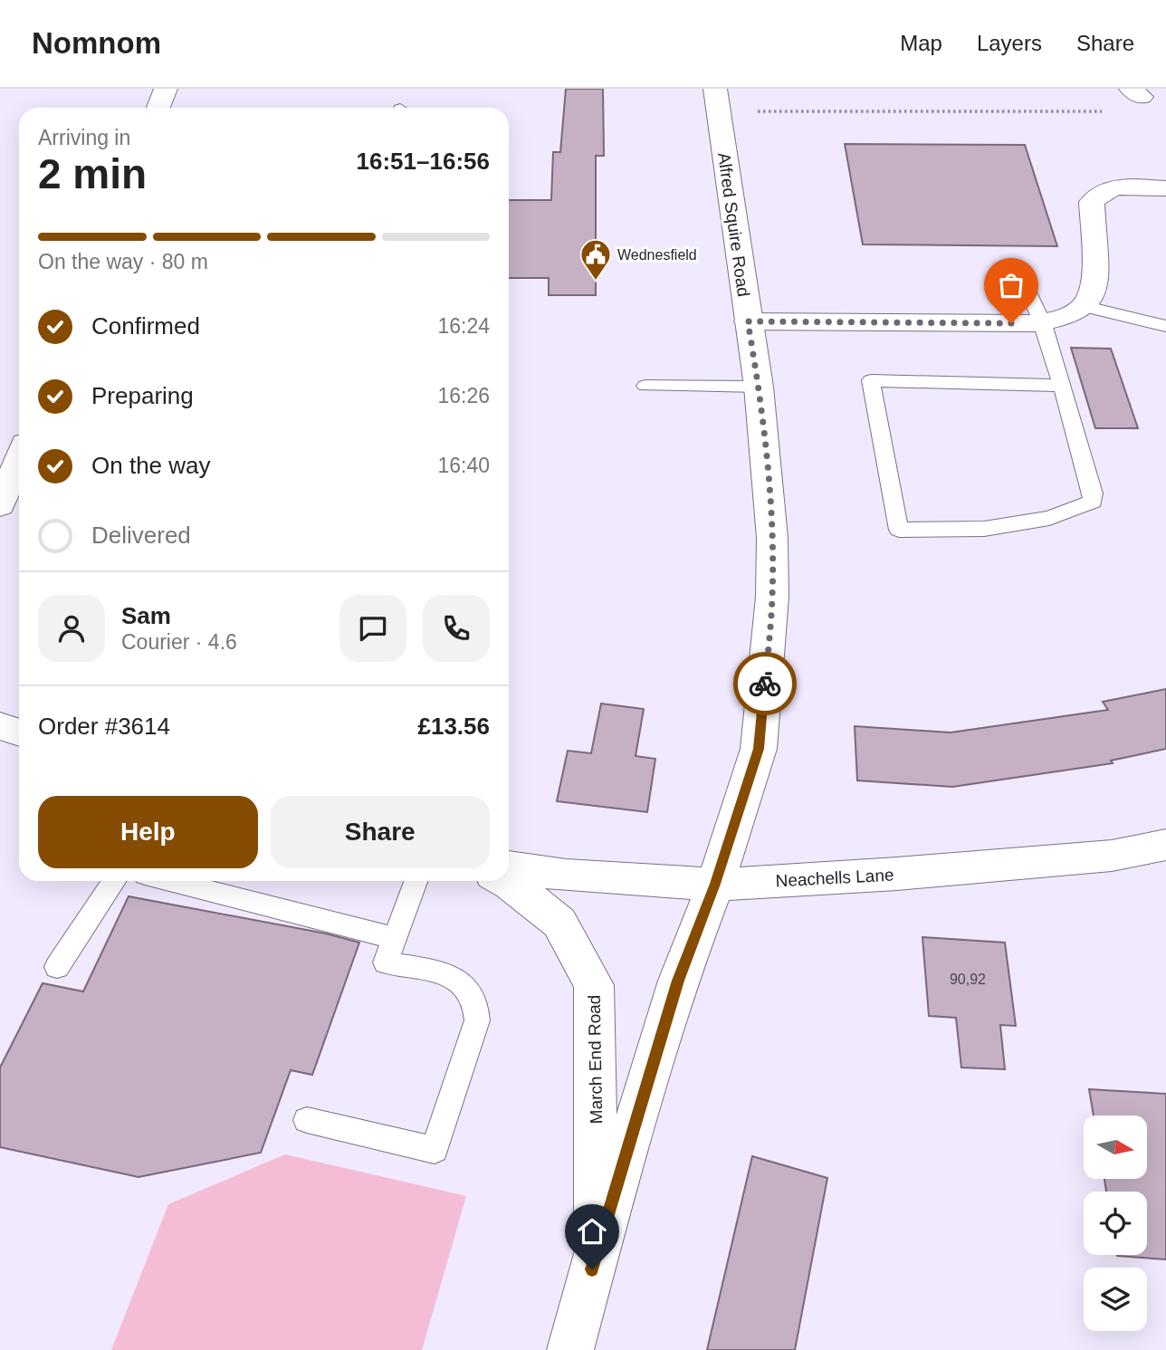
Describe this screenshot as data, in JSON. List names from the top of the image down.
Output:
{
  "streets": {
    "street": ["Alfred Squire Road", "Neachells Lane", "March End Road"]
  },
  "crossings": [
    ["Alfred Squire Road", "Neachells Lane"],
    ["Alfred Squire Road", "March End Road"],
    ["Neachells Lane", "March End Road"]
  ],
  "places": {
    "public building": ["Wednesfield"]
  },
  "house_numbers": ["90,92"],
  "north": "right",
  "page": {
    "header": "Nomnom",
    "nav": ["Map", "Layers", "Share"],
    "heading": ["2 min", "Arriving in", "16:51–16:56"],
    "panel": [
      "Sam",
      "Courier · 4.6",
      "Order #3614",
      "£13.56"
    ],
    "bar": "On the way · 80 m",
    "list": [
      ["Confirmed", "16:24"],
      ["Preparing", "16:26"],
      ["On the way", "16:40"],
      "Delivered"
    ],
    "buttons": ["Help", "Share"]
  }
}
